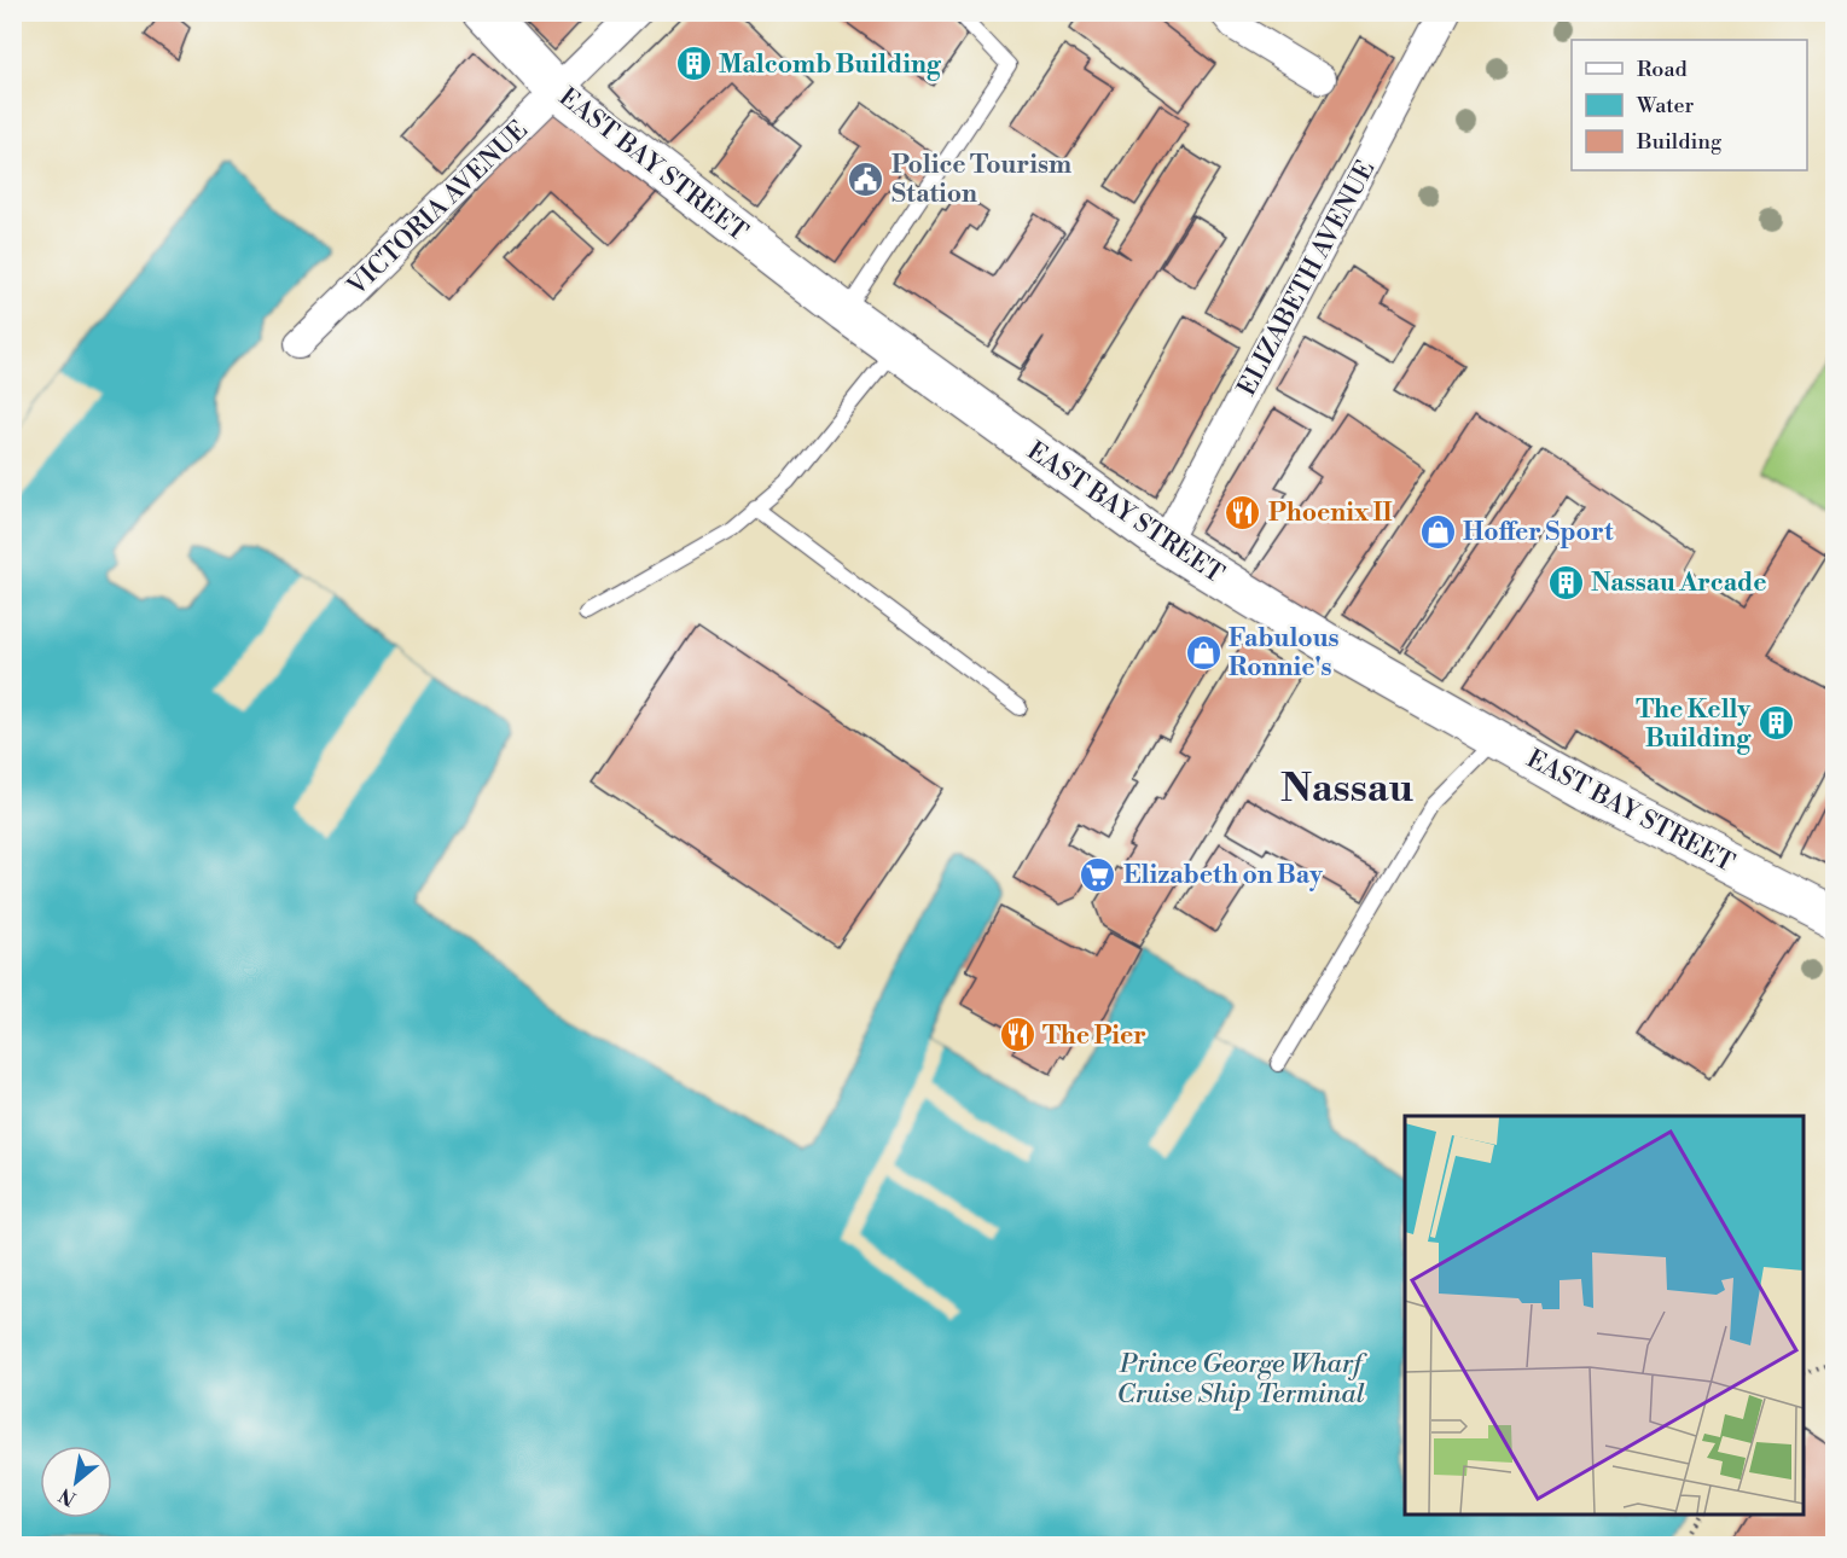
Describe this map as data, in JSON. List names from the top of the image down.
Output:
{
  "streets": {
    "highway": ["EAST BAY STREET"],
    "street": ["VICTORIA AVENUE", "ELIZABETH AVENUE"]
  },
  "crossings": [
    ["EAST BAY STREET", "VICTORIA AVENUE"],
    ["EAST BAY STREET", "ELIZABETH AVENUE"]
  ],
  "districts": ["Nassau"],
  "water": ["Prince George Wharf Cruise Ship Terminal"],
  "places": {
    "building": ["Malcomb Building", "Nassau Arcade", "The Kelly Building"],
    "public building": ["Police Tourism Station"],
    "restaurant": ["Phoenix II", "The Pier"],
    "shop": ["Hoffer Sport", "Fabulous Ronnie's"],
    "supermarket": ["Elizabeth on Bay"]
  },
  "legend": ["Road", "Water", "Building"],
  "north": "bottom left"
}
